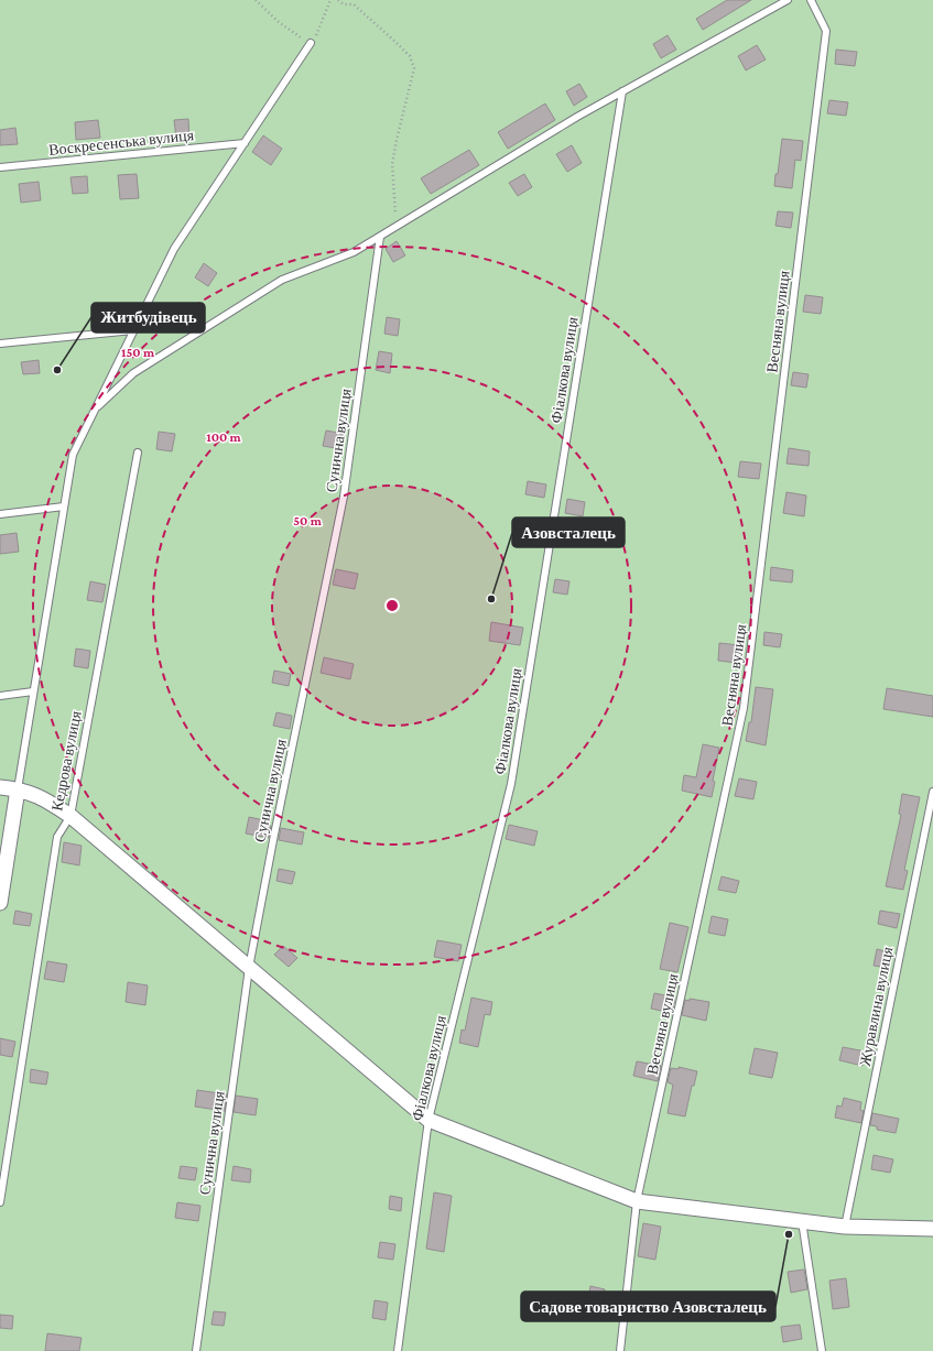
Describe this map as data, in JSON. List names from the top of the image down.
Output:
{
  "streets": {
    "lane": [
      "Воскресенська вулиця",
      "Весняна вулиця",
      "Фіалкова вулиця",
      "Сунична вулиця",
      "Кедрова вулиця",
      "Журавлина вулиця"
    ]
  },
  "places": ["Житбудівець", "Азовсталець", "Садове товариство Азовсталець"],
  "rings": ["150 m", "100 m", "50 m"]
}
